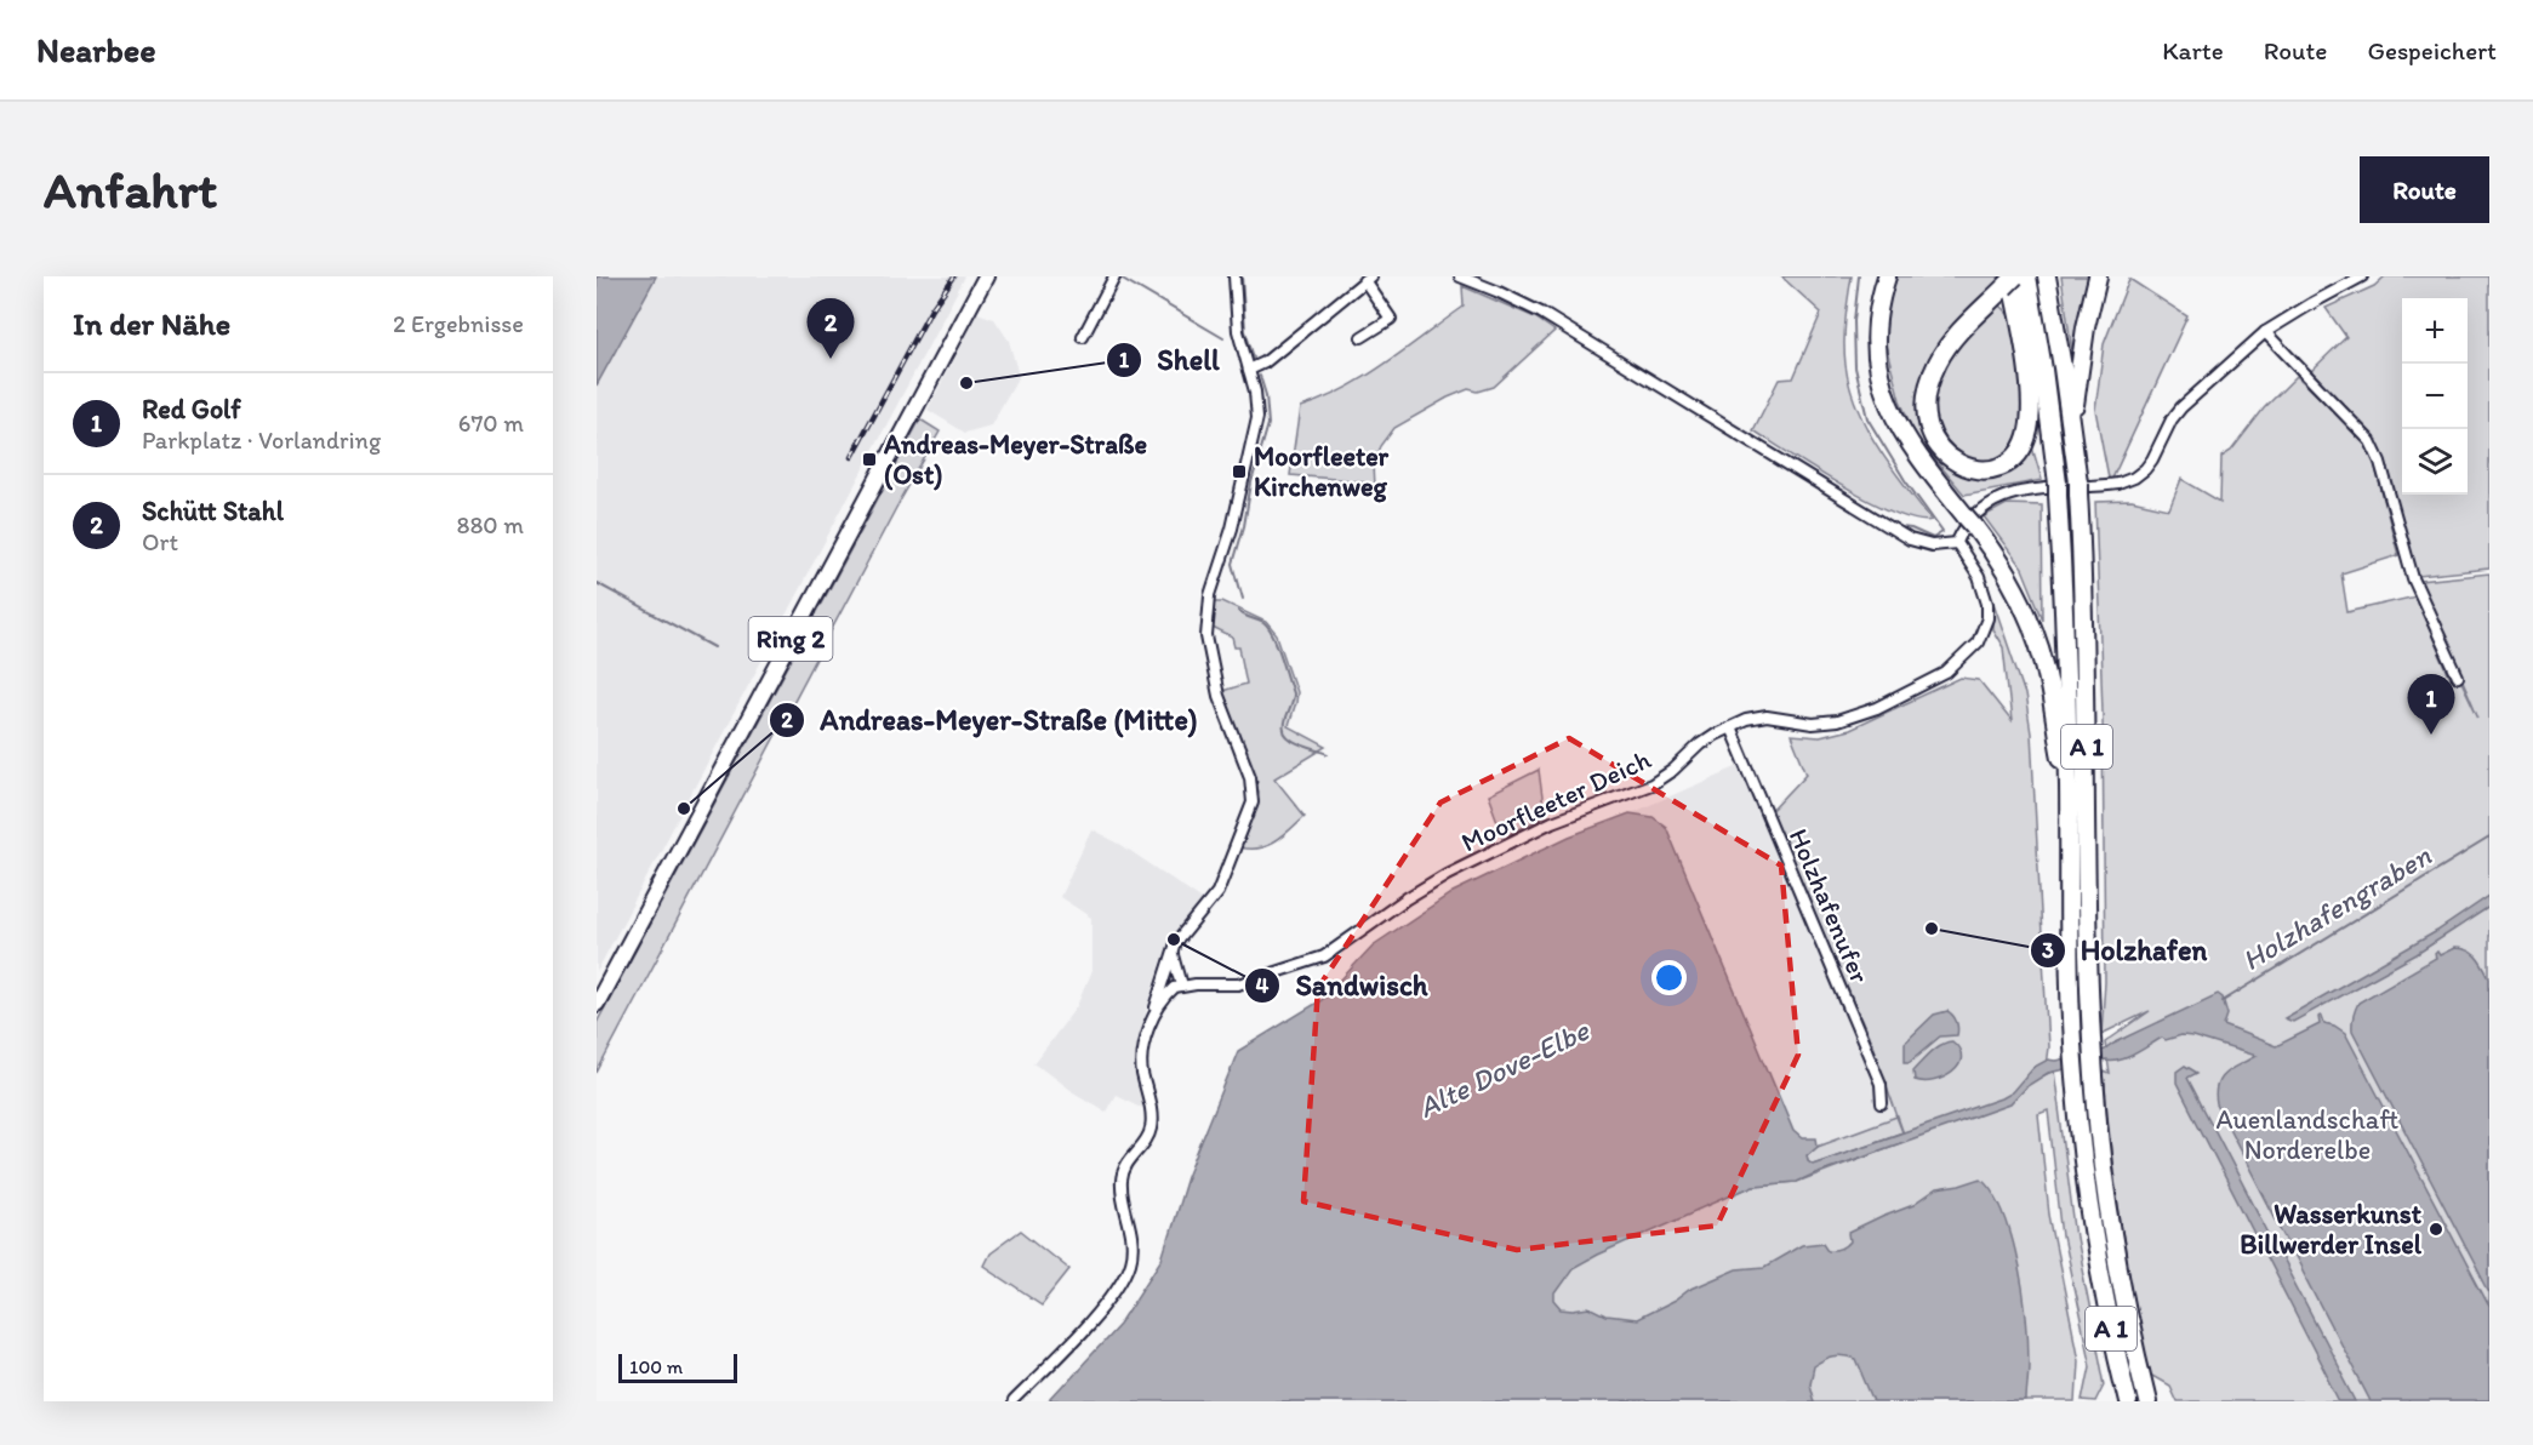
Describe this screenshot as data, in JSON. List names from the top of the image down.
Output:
{
  "streets": {
    "highway": ["A 1"],
    "main road": ["Ring 2"],
    "street": ["Moorfleeter Deich", "Holzhafenufer"]
  },
  "crossings": [
    ["Moorfleeter Deich", "Holzhafenufer"]
  ],
  "water": ["Holzhafengraben", "Alte Dove-Elbe"],
  "parks": ["Auenlandschaft Norderelbe"],
  "places": {
    "other": [
      "Shell",
      "Andreas-Meyer-Straße (Mitte)",
      "Holzhafen",
      "Sandwisch",
      "Wasserkunst Billwerder Insel"
    ],
    "transit": ["Andreas-Meyer-Straße (Ost)", "Moorfleeter Kirchenweg"]
  },
  "scale_bar": "100 m",
  "page": {
    "header": "Nearbee",
    "nav": ["Karte", "Route", "Gespeichert"],
    "buttons": "Route",
    "title": "Anfahrt",
    "heading": ["In der Nähe", "2 Ergebnisse"],
    "map_buttons": ["+", "−"],
    "pins": ["2", "1"],
    "list": [
      {
        "mark": "1",
        "name": "Red Golf",
        "note": "Parkplatz · Vorlandring",
        "value": "670 m"
      },
      {
        "mark": "2",
        "name": "Schütt Stahl",
        "note": "Ort",
        "value": "880 m"
      }
    ],
    "scale": "100 m"
  }
}
